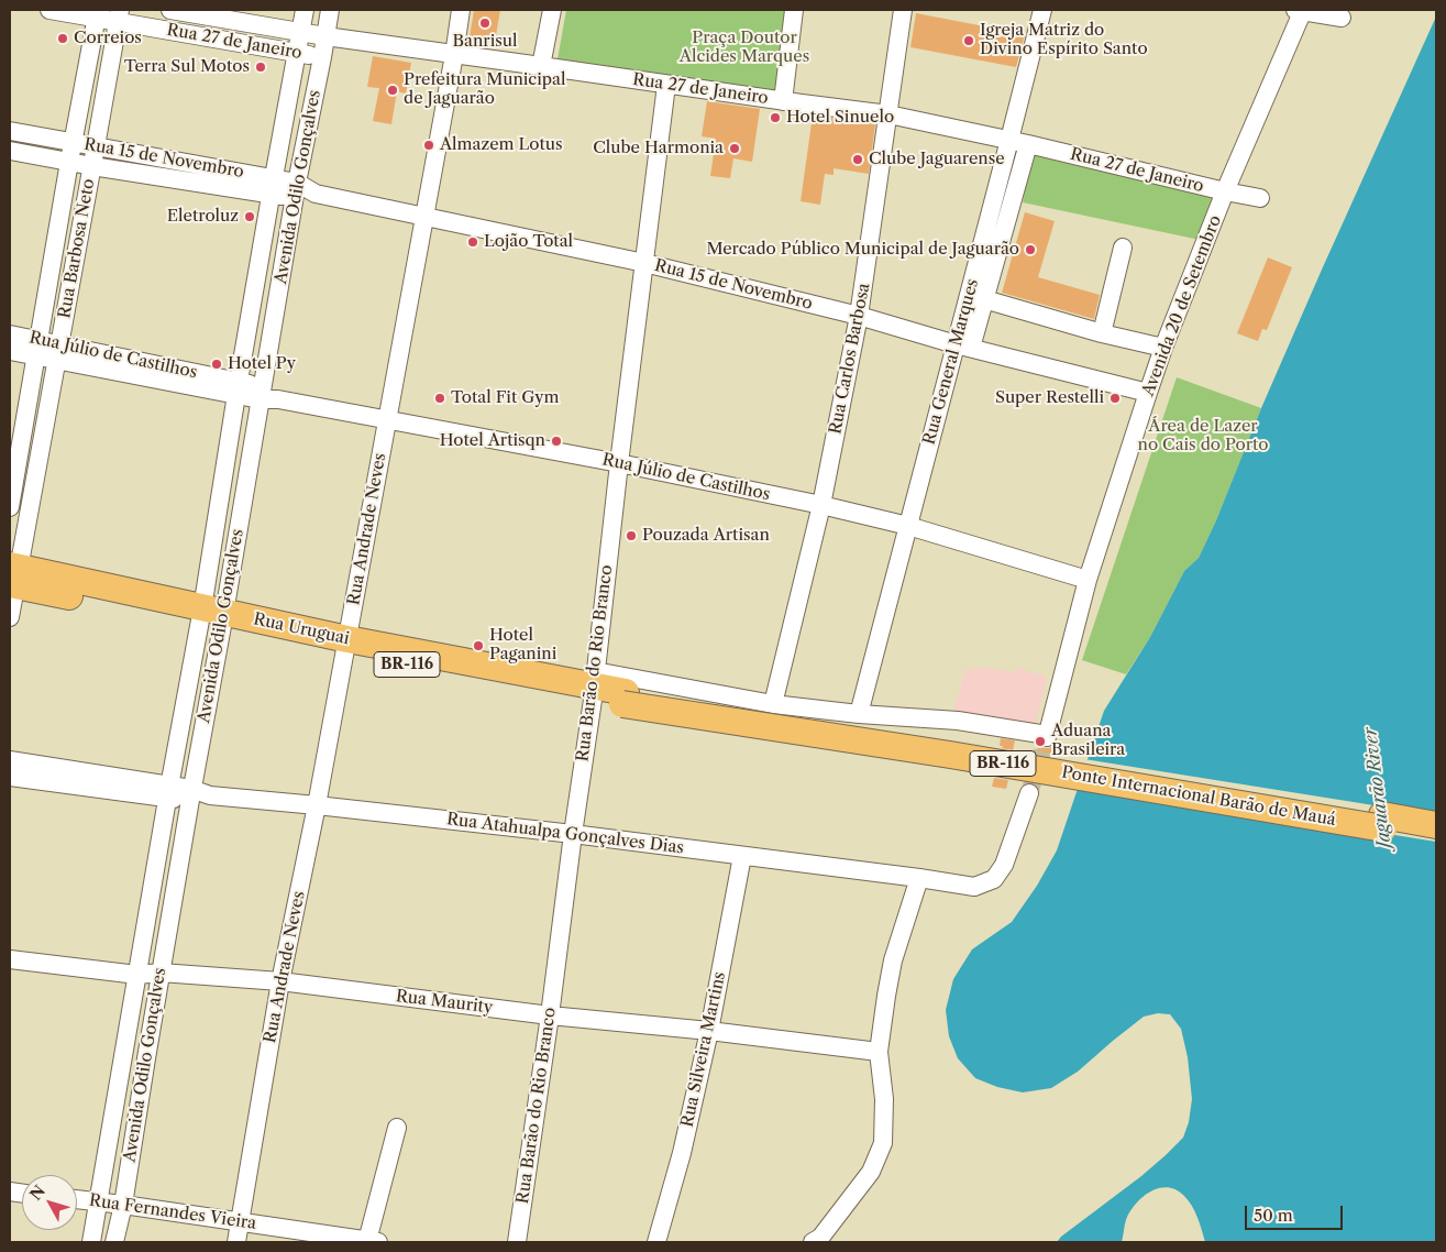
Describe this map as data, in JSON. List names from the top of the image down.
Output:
{
  "streets": {
    "highway": ["Rua Uruguai", "BR-116", "Ponte Internacional Barão de Mauá"],
    "street": [
      "Rua 27 de Janeiro",
      "Rua 15 de Novembro",
      "Avenida Odilo Gonçalves",
      "Rua Barbosa Neto",
      "Avenida 20 de Setembro",
      "Rua Júlio de Castilhos",
      "Rua Carlos Barbosa",
      "Rua General Marques",
      "Rua Andrade Neves",
      "Rua Barão do Rio Branco",
      "Rua Atahualpa Gonçalves Dias",
      "Rua Maurity",
      "Rua Silveira Martins",
      "Rua Fernandes Vieira"
    ]
  },
  "crossings": [
    ["Rua 27 de Janeiro", "Avenida Odilo Gonçalves"],
    ["Rua 27 de Janeiro", "Rua Barbosa Neto"],
    ["Rua 27 de Janeiro", "Avenida 20 de Setembro"],
    ["Rua 27 de Janeiro", "Rua Carlos Barbosa"],
    ["Rua 27 de Janeiro", "Rua General Marques"],
    ["Rua 27 de Janeiro", "Rua Andrade Neves"],
    ["Rua 27 de Janeiro", "Rua Barão do Rio Branco"],
    ["Rua 15 de Novembro", "Avenida Odilo Gonçalves"],
    ["Rua 15 de Novembro", "Rua Barbosa Neto"],
    ["Rua 15 de Novembro", "Avenida 20 de Setembro"],
    ["Rua 15 de Novembro", "Rua Carlos Barbosa"],
    ["Rua 15 de Novembro", "Rua General Marques"],
    ["Rua 15 de Novembro", "Rua Andrade Neves"],
    ["Rua 15 de Novembro", "Rua Barão do Rio Branco"],
    ["Avenida Odilo Gonçalves", "Rua Júlio de Castilhos"],
    ["Avenida Odilo Gonçalves", "Rua Uruguai"],
    ["Avenida Odilo Gonçalves", "Rua Atahualpa Gonçalves Dias"],
    ["Avenida Odilo Gonçalves", "Rua Maurity"],
    ["Avenida Odilo Gonçalves", "Rua Fernandes Vieira"],
    ["Rua Barbosa Neto", "Rua Júlio de Castilhos"],
    ["Rua Barbosa Neto", "Rua Uruguai"],
    ["Avenida 20 de Setembro", "Rua Júlio de Castilhos"],
    ["Avenida 20 de Setembro", "Rua General Marques"],
    ["Rua Júlio de Castilhos", "Rua Carlos Barbosa"],
    ["Rua Júlio de Castilhos", "Rua General Marques"],
    ["Rua Júlio de Castilhos", "Rua Andrade Neves"],
    ["Rua Júlio de Castilhos", "Rua Barão do Rio Branco"],
    ["Rua Andrade Neves", "Rua Uruguai"],
    ["Rua Andrade Neves", "Rua Atahualpa Gonçalves Dias"],
    ["Rua Andrade Neves", "Rua Maurity"],
    ["Rua Andrade Neves", "Rua Fernandes Vieira"],
    ["Rua Uruguai", "Rua Barão do Rio Branco"],
    ["Rua Uruguai", "Ponte Internacional Barão de Mauá"],
    ["Rua Barão do Rio Branco", "Ponte Internacional Barão de Mauá"],
    ["Rua Barão do Rio Branco", "Rua Atahualpa Gonçalves Dias"],
    ["Rua Barão do Rio Branco", "Rua Maurity"],
    ["Rua Atahualpa Gonçalves Dias", "Rua Silveira Martins"],
    ["Rua Maurity", "Rua Silveira Martins"]
  ],
  "water": ["Jaguarão River"],
  "parks": ["Praça Doutor Alcides Marques", "Área de Lazer no Cais do Porto"],
  "places": [
    "Banrisul",
    "Correios",
    "Igreja Matriz do Divino Espírito Santo",
    "Terra Sul Motos",
    "Prefeitura Municipal de Jaguarão",
    "Hotel Sinuelo",
    "Almazem Lotus",
    "Clube Harmonia",
    "Clube Jaguarense",
    "Eletroluz",
    "Lojão Total",
    "Mercado Público Municipal de Jaguarão",
    "Hotel Py",
    "Total Fit Gym",
    "Super Restelli",
    "Hotel Artisqn",
    "Pouzada Artisan",
    "Hotel Paganini",
    "Aduana Brasileira"
  ],
  "scale_bar": "50 m",
  "north": "top left"
}
